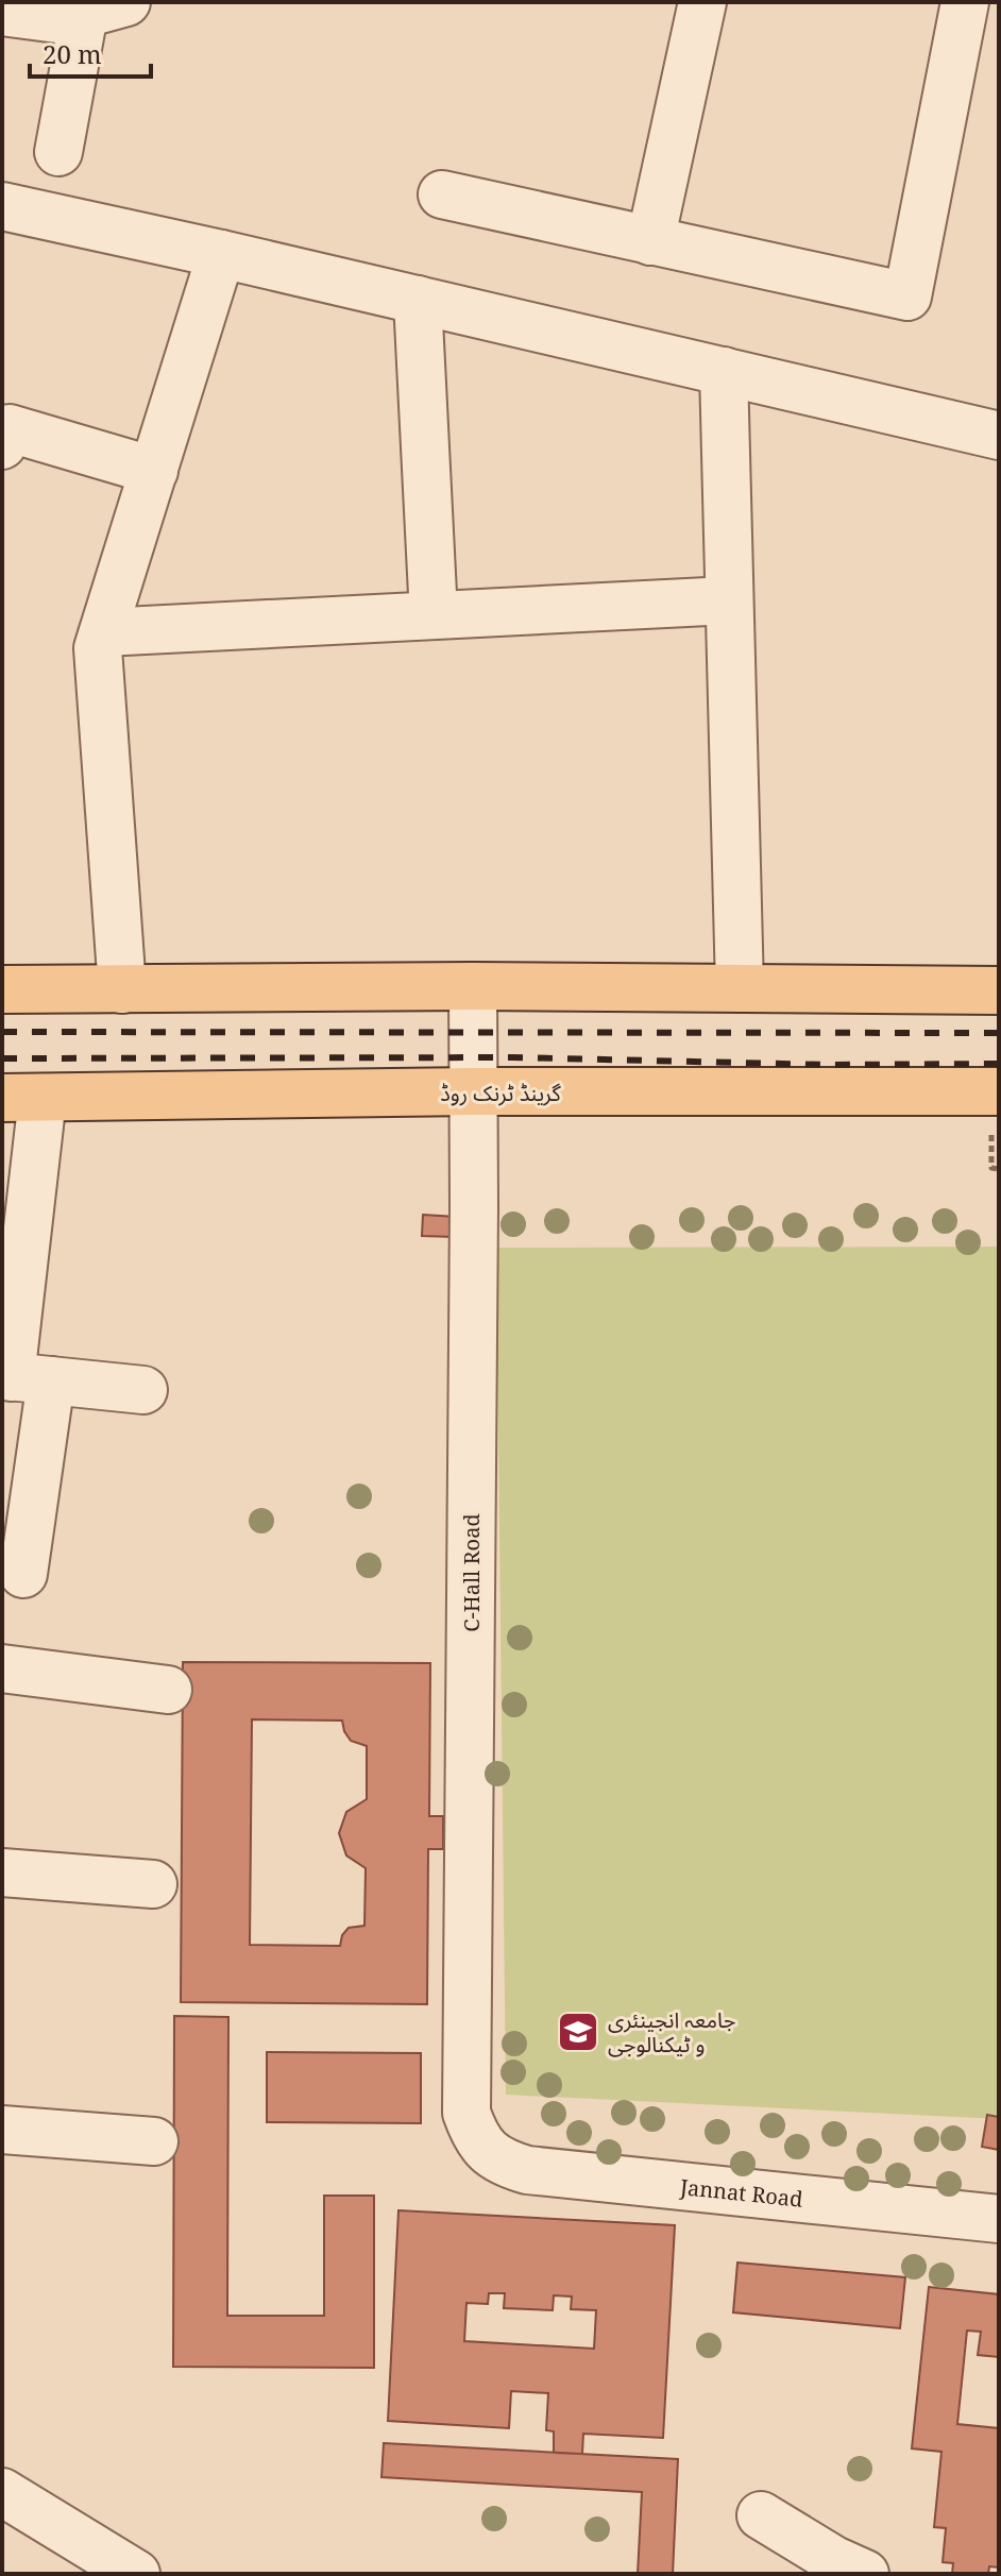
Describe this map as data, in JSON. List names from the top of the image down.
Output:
{
  "streets": {
    "main road": ["گرینڈ ٹرنک روڈ"],
    "street": ["C-Hall Road", "Jannat Road"]
  },
  "crossings": [
    ["گرینڈ ٹرنک روڈ", "C-Hall Road"],
    ["C-Hall Road", "Jannat Road"]
  ],
  "places": {
    "school or university": ["جامعہ انجینئری و ٹیکنالوجی"]
  },
  "scale_bar": "20 m"
}
